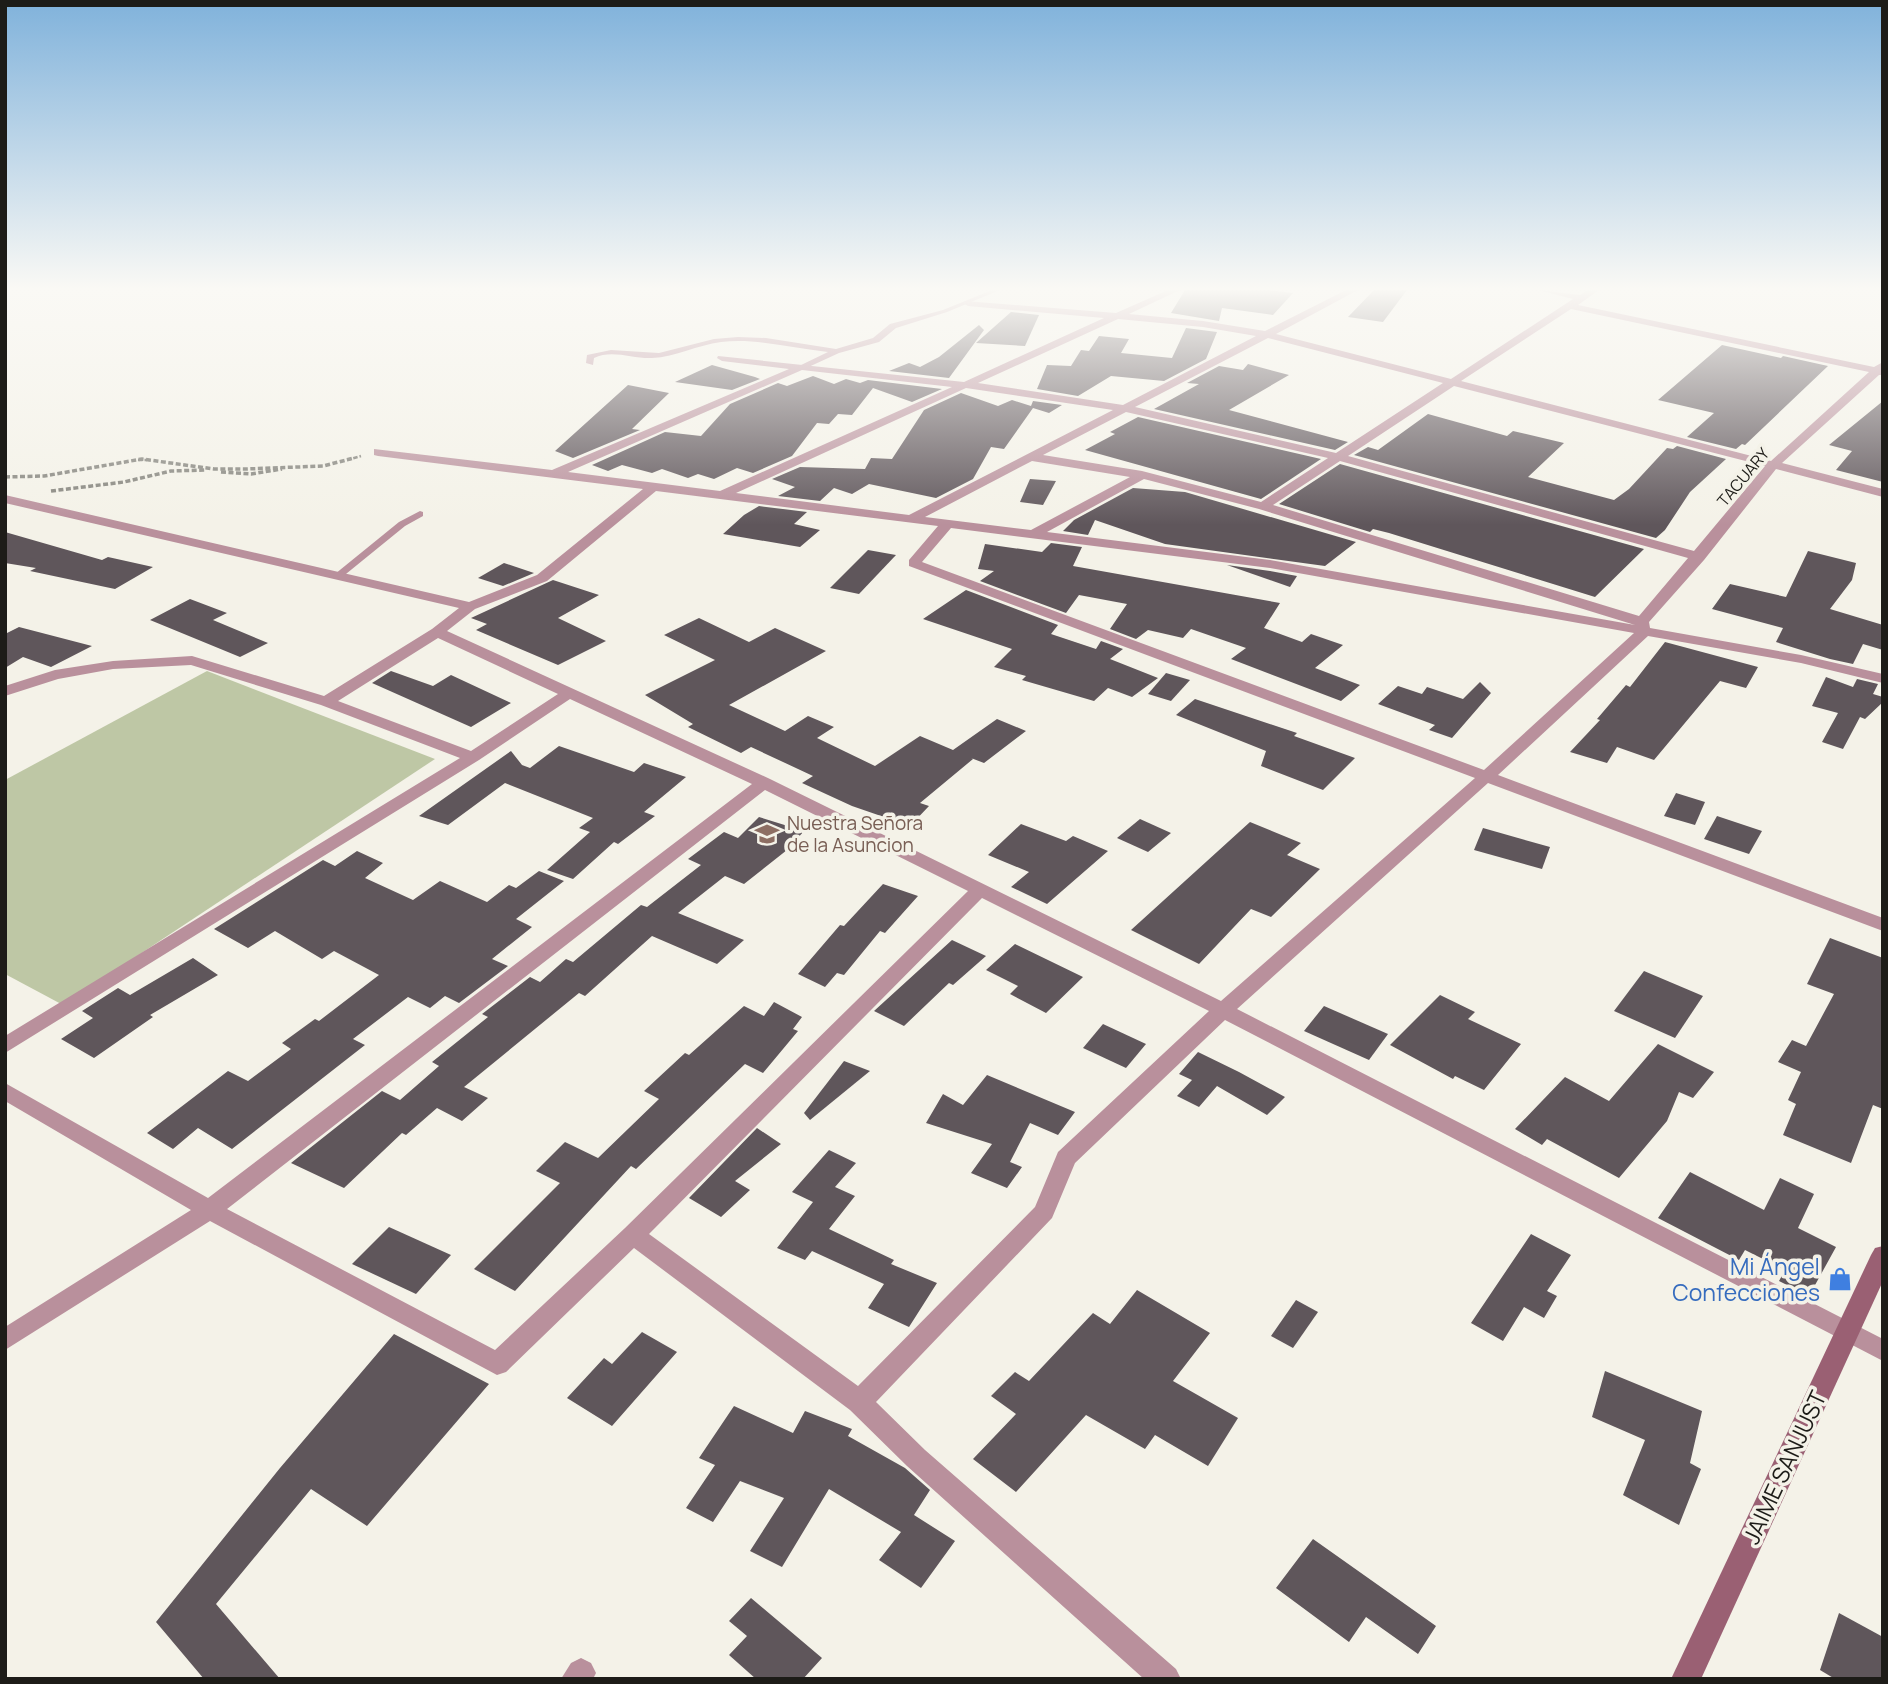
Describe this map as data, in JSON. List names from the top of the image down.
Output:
{
  "streets": {
    "main road": ["JAIME SANJUST"],
    "street": ["TACUARY"]
  },
  "places": {
    "school or university": ["Nuestra Señora de la Asuncion"],
    "shop": ["Mi Ángel Confecciones"]
  }
}
